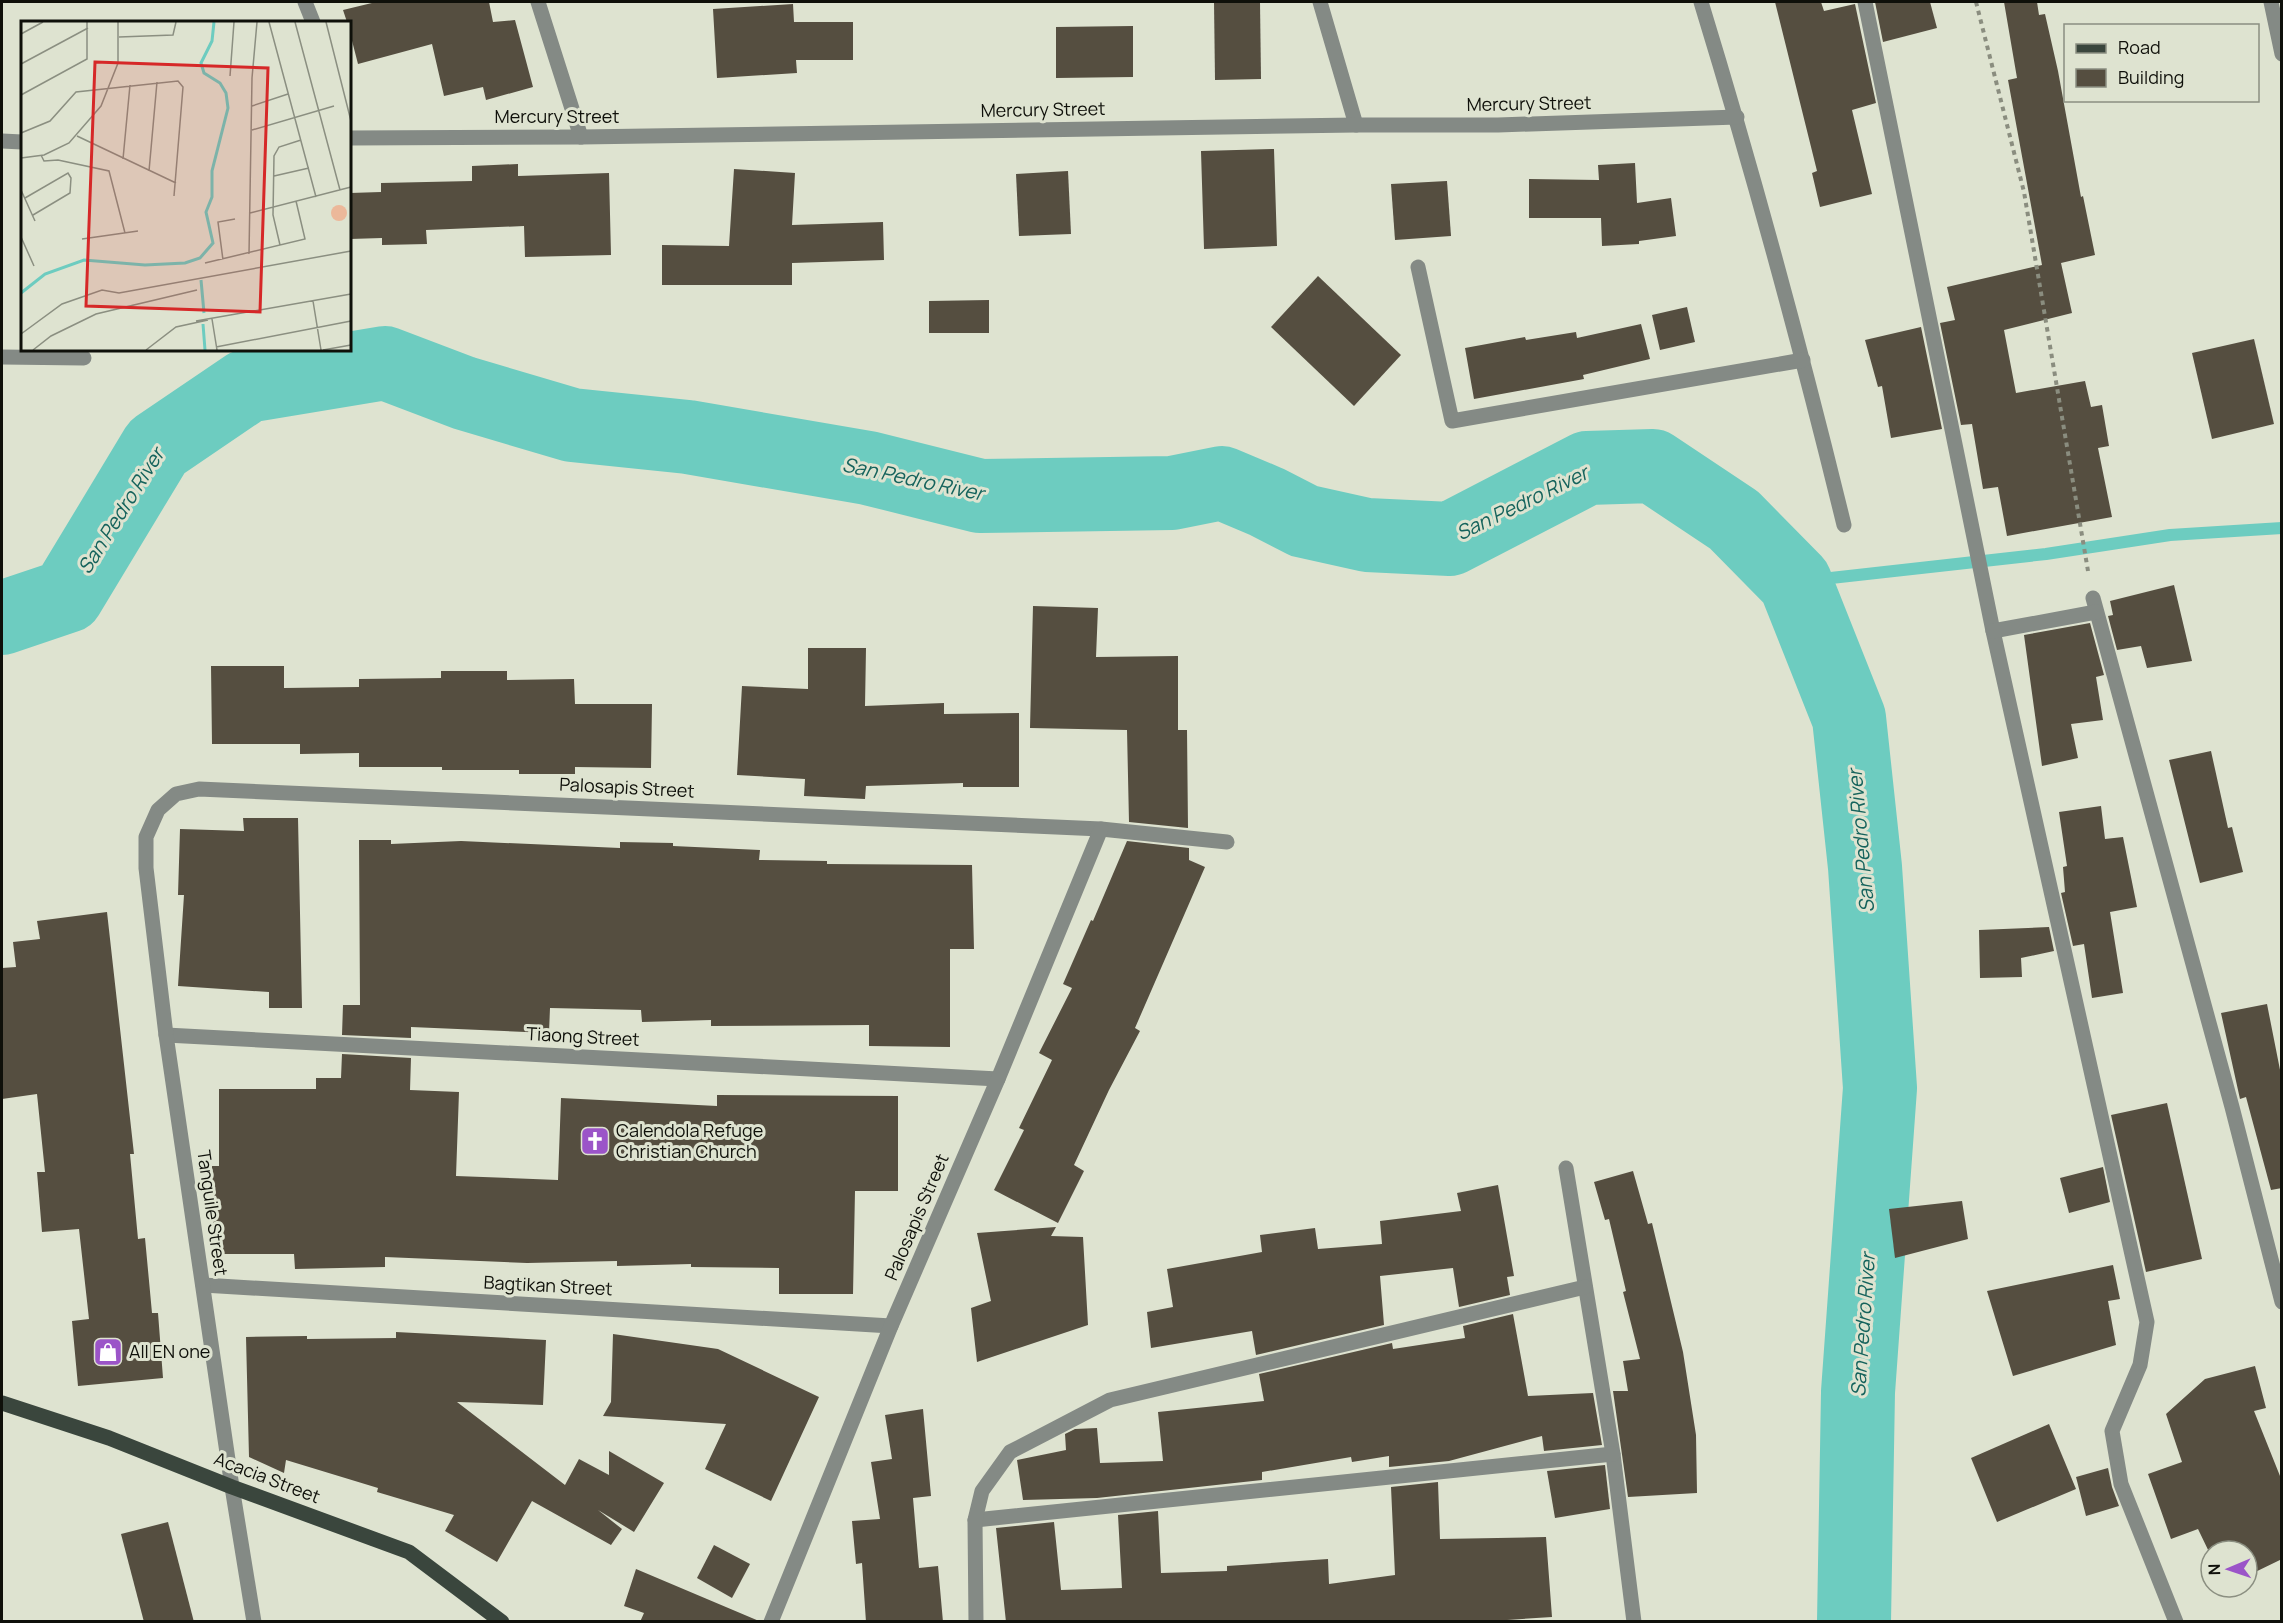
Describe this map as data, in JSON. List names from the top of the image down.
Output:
{
  "streets": {
    "main road": ["Acacia Street"],
    "street": [
      "Mercury Street",
      "Palosapis Street",
      "Tiaong Street",
      "Tanguile Street",
      "Bagtikan Street"
    ]
  },
  "crossings": [
    ["Palosapis Street", "Tiaong Street"],
    ["Palosapis Street", "Tanguile Street"],
    ["Palosapis Street", "Bagtikan Street"],
    ["Tiaong Street", "Tanguile Street"],
    ["Tanguile Street", "Bagtikan Street"],
    ["Tanguile Street", "Acacia Street"]
  ],
  "water": ["San Pedro River"],
  "places": {
    "church": ["Calendola Refuge Christian Church"],
    "shop": ["All EN one"]
  },
  "legend": ["Road", "Building"],
  "north": "left"
}
